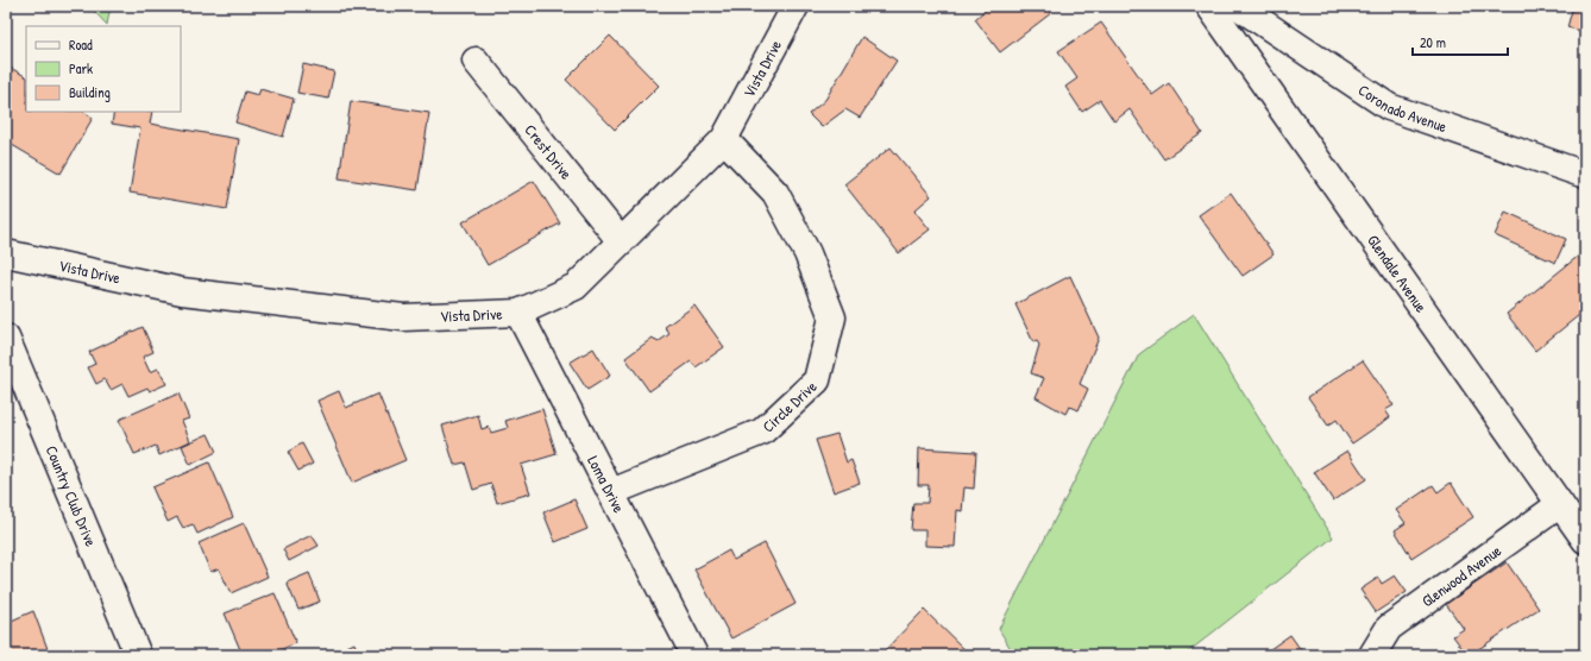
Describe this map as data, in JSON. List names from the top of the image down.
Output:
{
  "streets": {
    "street": [
      "Vista Drive",
      "Coronado Avenue",
      "Crest Drive",
      "Glendale Avenue",
      "Circle Drive",
      "Loma Drive",
      "Country Club Drive",
      "Glenwood Avenue"
    ]
  },
  "crossings": [
    ["Vista Drive", "Crest Drive"],
    ["Vista Drive", "Circle Drive"],
    ["Vista Drive", "Loma Drive"],
    ["Glendale Avenue", "Glenwood Avenue"],
    ["Circle Drive", "Loma Drive"]
  ],
  "legend": ["Road", "Park", "Building"],
  "scale_bar": "20 m"
}
